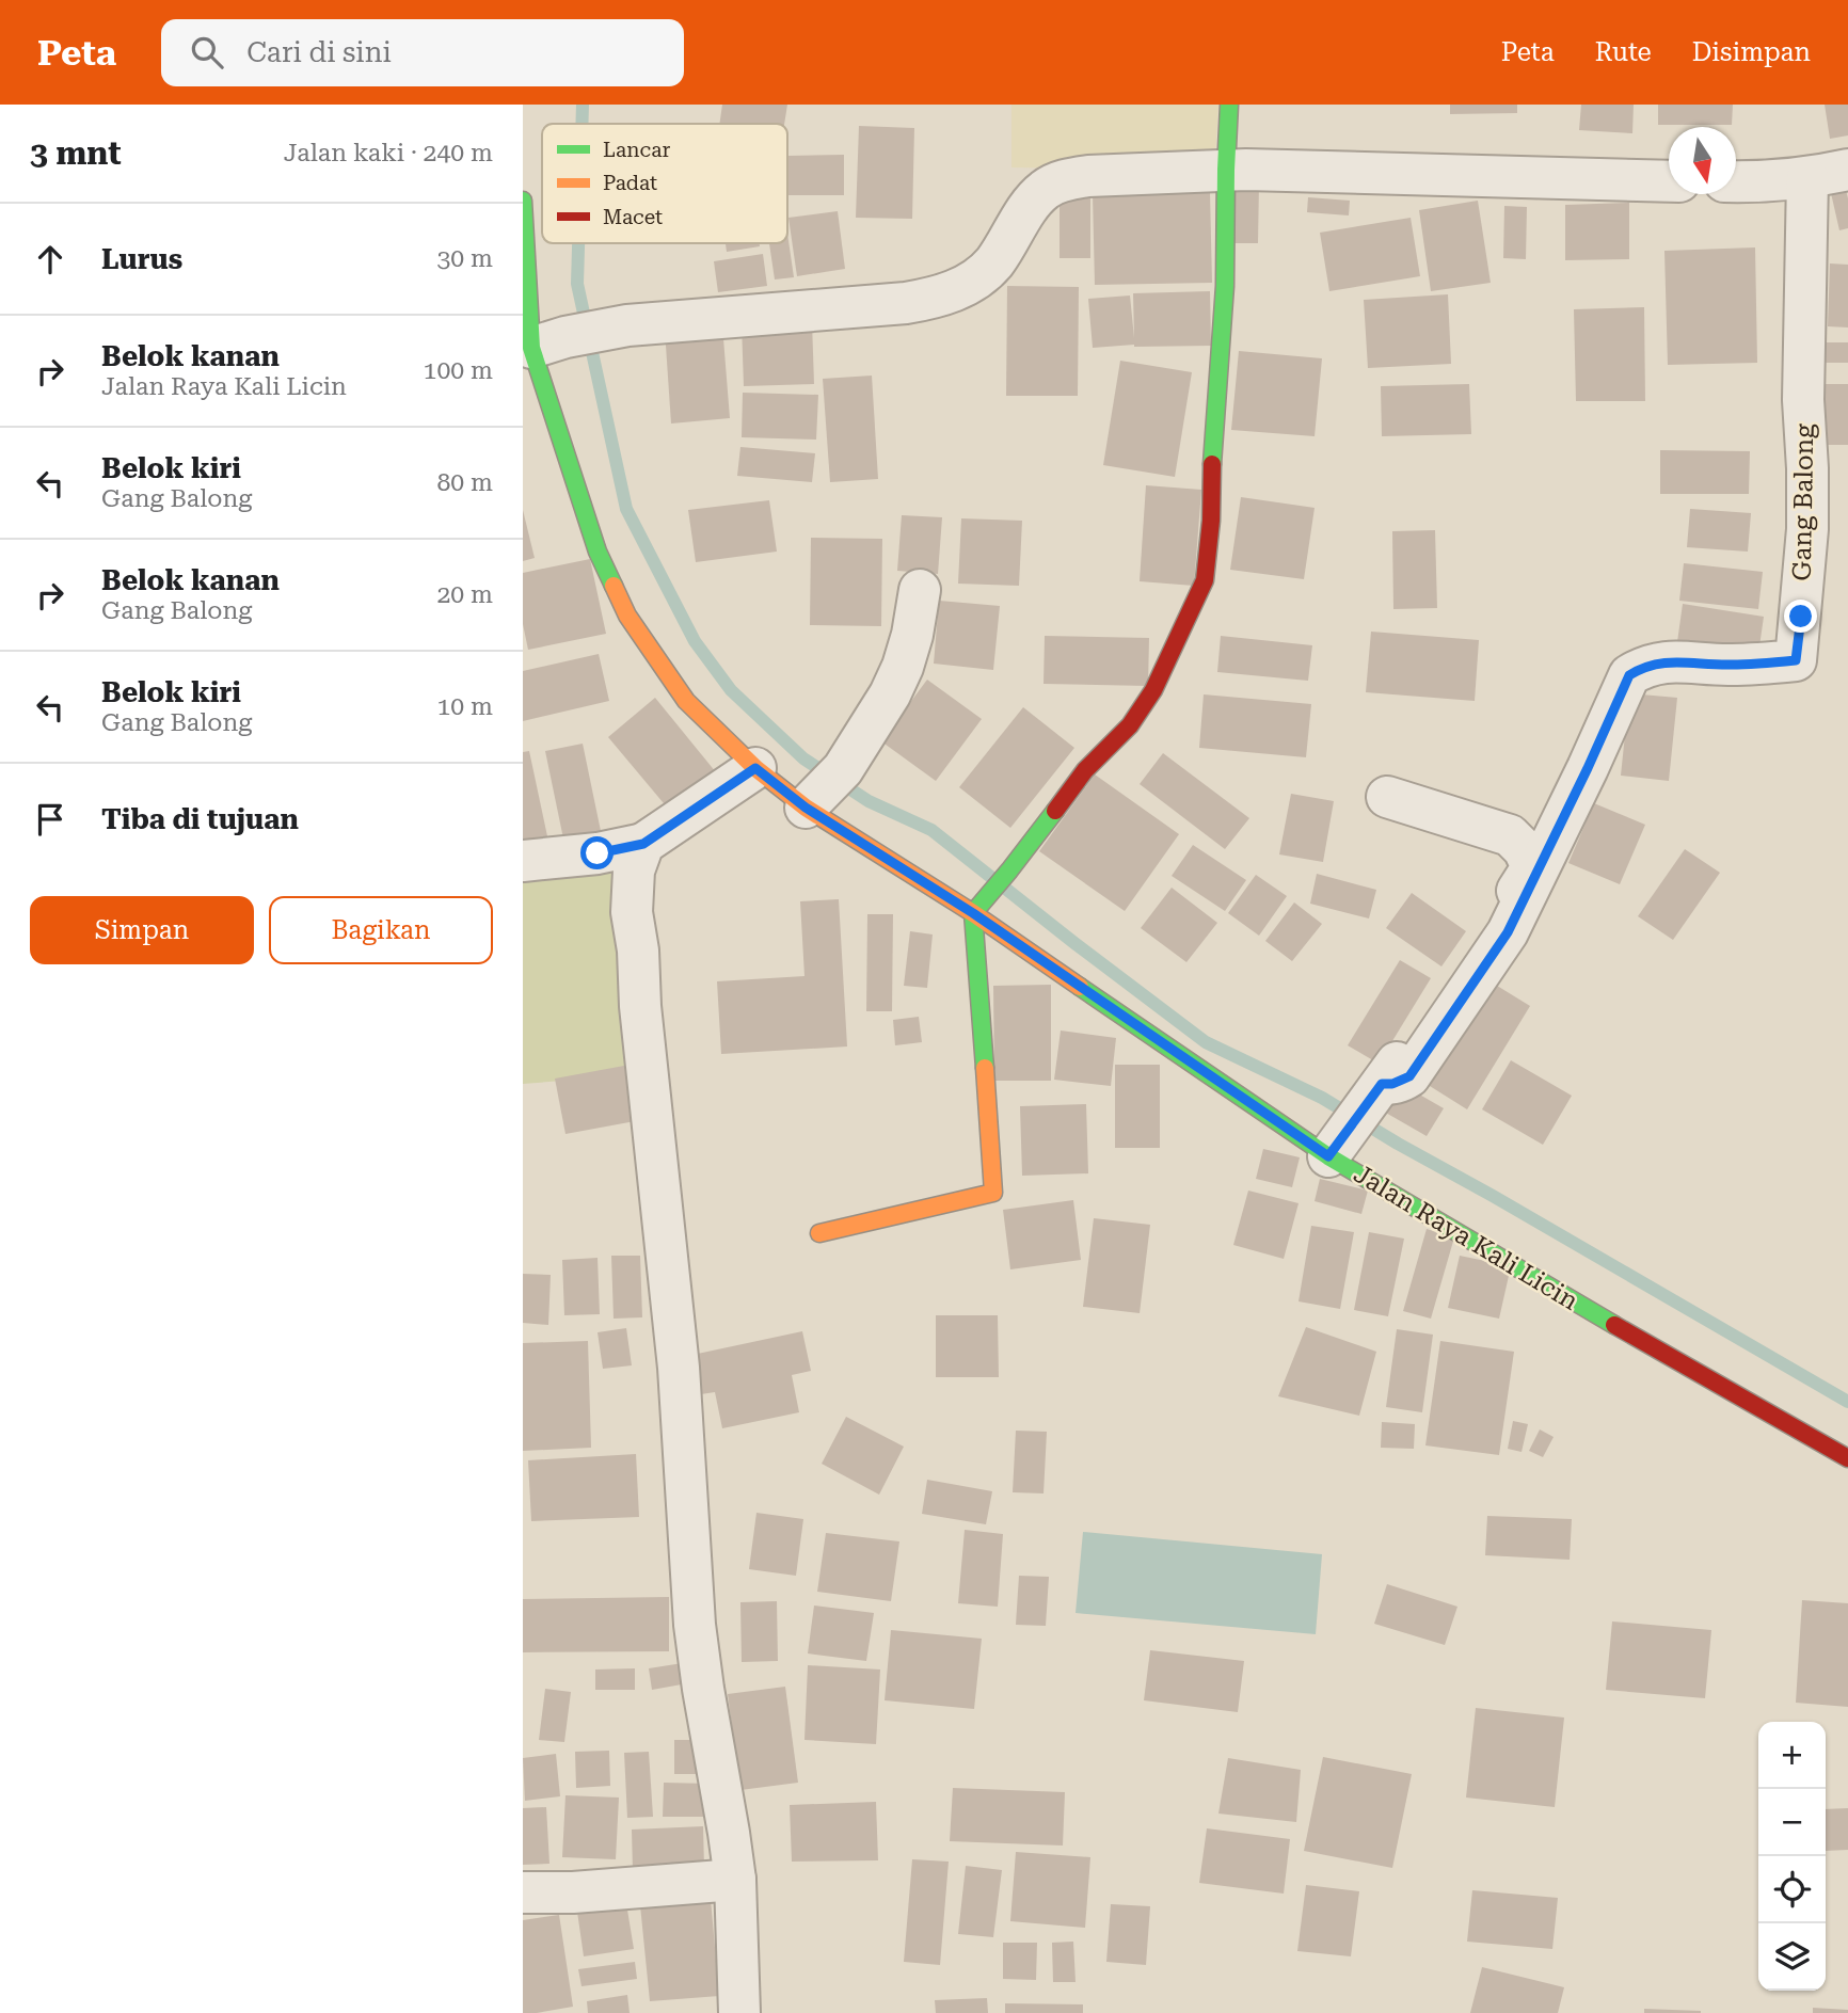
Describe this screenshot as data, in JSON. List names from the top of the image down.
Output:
{
  "streets": {
    "street": ["Gang Balong", "Jalan Raya Kali Licin"]
  },
  "legend": ["Lancar", "Padat", "Macet"],
  "north": "bottom",
  "page": {
    "header": "Peta",
    "search": "Cari di sini",
    "nav": ["Peta", "Rute", "Disimpan"],
    "heading": ["3 mnt", "Jalan kaki · 240 m"],
    "list": [
      ["Lurus", "30 m"],
      ["Belok kanan", "Jalan Raya Kali Licin", "100 m"],
      ["Belok kiri", "Gang Balong", "80 m"],
      ["Belok kanan", "Gang Balong", "20 m"],
      ["Belok kiri", "Gang Balong", "10 m"],
      "Tiba di tujuan"
    ],
    "buttons": ["Simpan", "Bagikan"],
    "map_buttons": ["+", "−"]
  }
}
